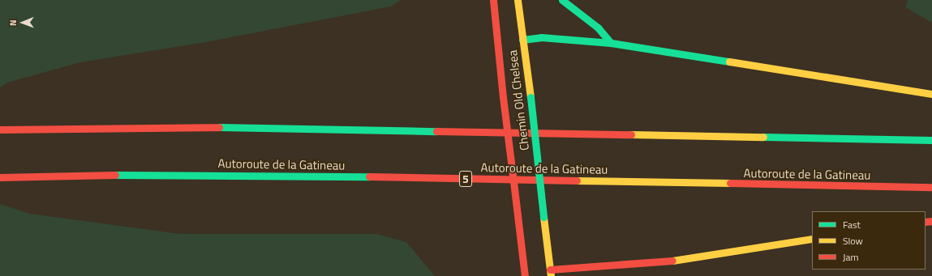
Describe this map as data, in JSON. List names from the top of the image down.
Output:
{
  "streets": {
    "main road": ["Chemin Old Chelsea", "Autoroute de la Gatineau", "5"]
  },
  "legend": ["Fast", "Slow", "Jam"],
  "north": "left"
}
